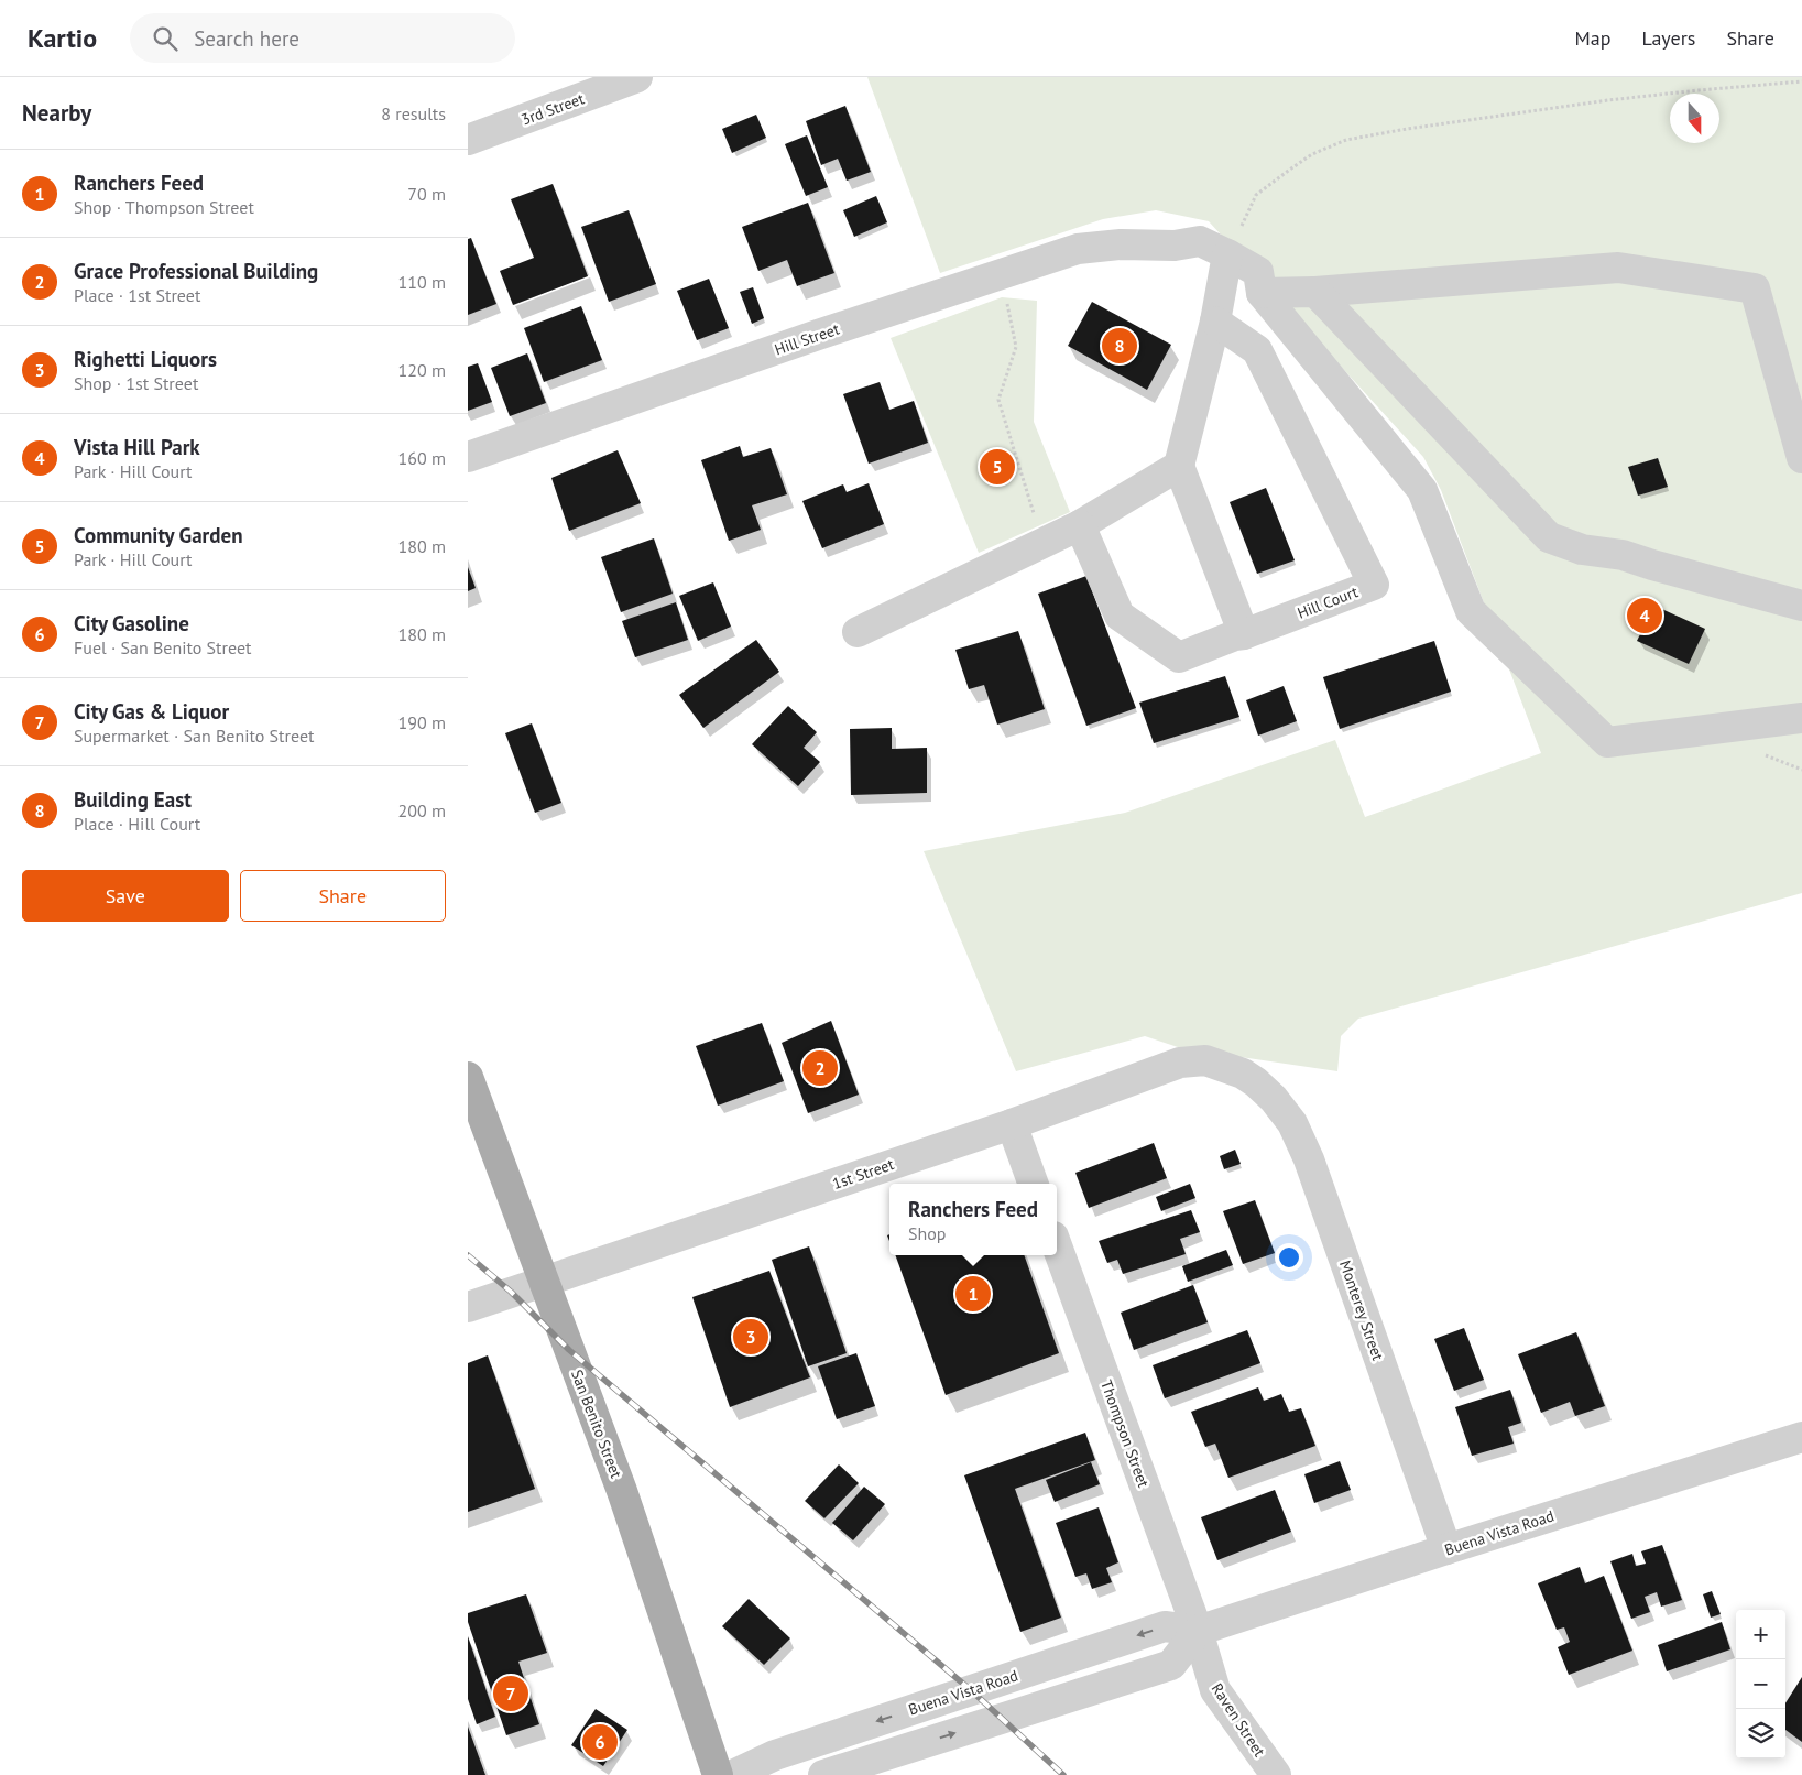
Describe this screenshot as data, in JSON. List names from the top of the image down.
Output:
{
  "streets": {
    "main road": ["San Benito Street"],
    "street": [
      "3rd Street",
      "Hill Street",
      "Hill Court",
      "1st Street",
      "Monterey Street",
      "Thompson Street",
      "Buena Vista Road",
      "Raven Street"
    ]
  },
  "crossings": [
    ["1st Street", "Monterey Street"],
    ["1st Street", "San Benito Street"],
    ["Monterey Street", "Buena Vista Road"],
    ["Thompson Street", "Buena Vista Road"],
    ["Thompson Street", "Raven Street"],
    ["Buena Vista Road", "Raven Street"]
  ],
  "north": "bottom",
  "page": {
    "header": "Kartio",
    "search": "Search here",
    "nav": ["Map", "Layers", "Share"],
    "heading": ["Nearby", "8 results"],
    "list": [
      {
        "mark": "1",
        "name": "Ranchers Feed",
        "note": "Shop · Thompson Street",
        "value": "70 m"
      },
      {
        "mark": "2",
        "name": "Grace Professional Building",
        "note": "Place · 1st Street",
        "value": "110 m"
      },
      {
        "mark": "3",
        "name": "Righetti Liquors",
        "note": "Shop · 1st Street",
        "value": "120 m"
      },
      {
        "mark": "4",
        "name": "Vista Hill Park",
        "note": "Park · Hill Court",
        "value": "160 m"
      },
      {
        "mark": "5",
        "name": "Community Garden",
        "note": "Park · Hill Court",
        "value": "180 m"
      },
      {
        "mark": "6",
        "name": "City Gasoline",
        "note": "Fuel · San Benito Street",
        "value": "180 m"
      },
      {
        "mark": "7",
        "name": "City Gas & Liquor",
        "note": "Supermarket · San Benito Street",
        "value": "190 m"
      },
      {
        "mark": "8",
        "name": "Building East",
        "note": "Place · Hill Court",
        "value": "200 m"
      }
    ],
    "pins": [
      "8",
      "5",
      "4",
      "2",
      "1",
      "3",
      "7",
      "6"
    ],
    "buttons": ["Save", "Share"],
    "popup": ["Ranchers Feed", "Shop"],
    "map_buttons": ["+", "−"]
  }
}
